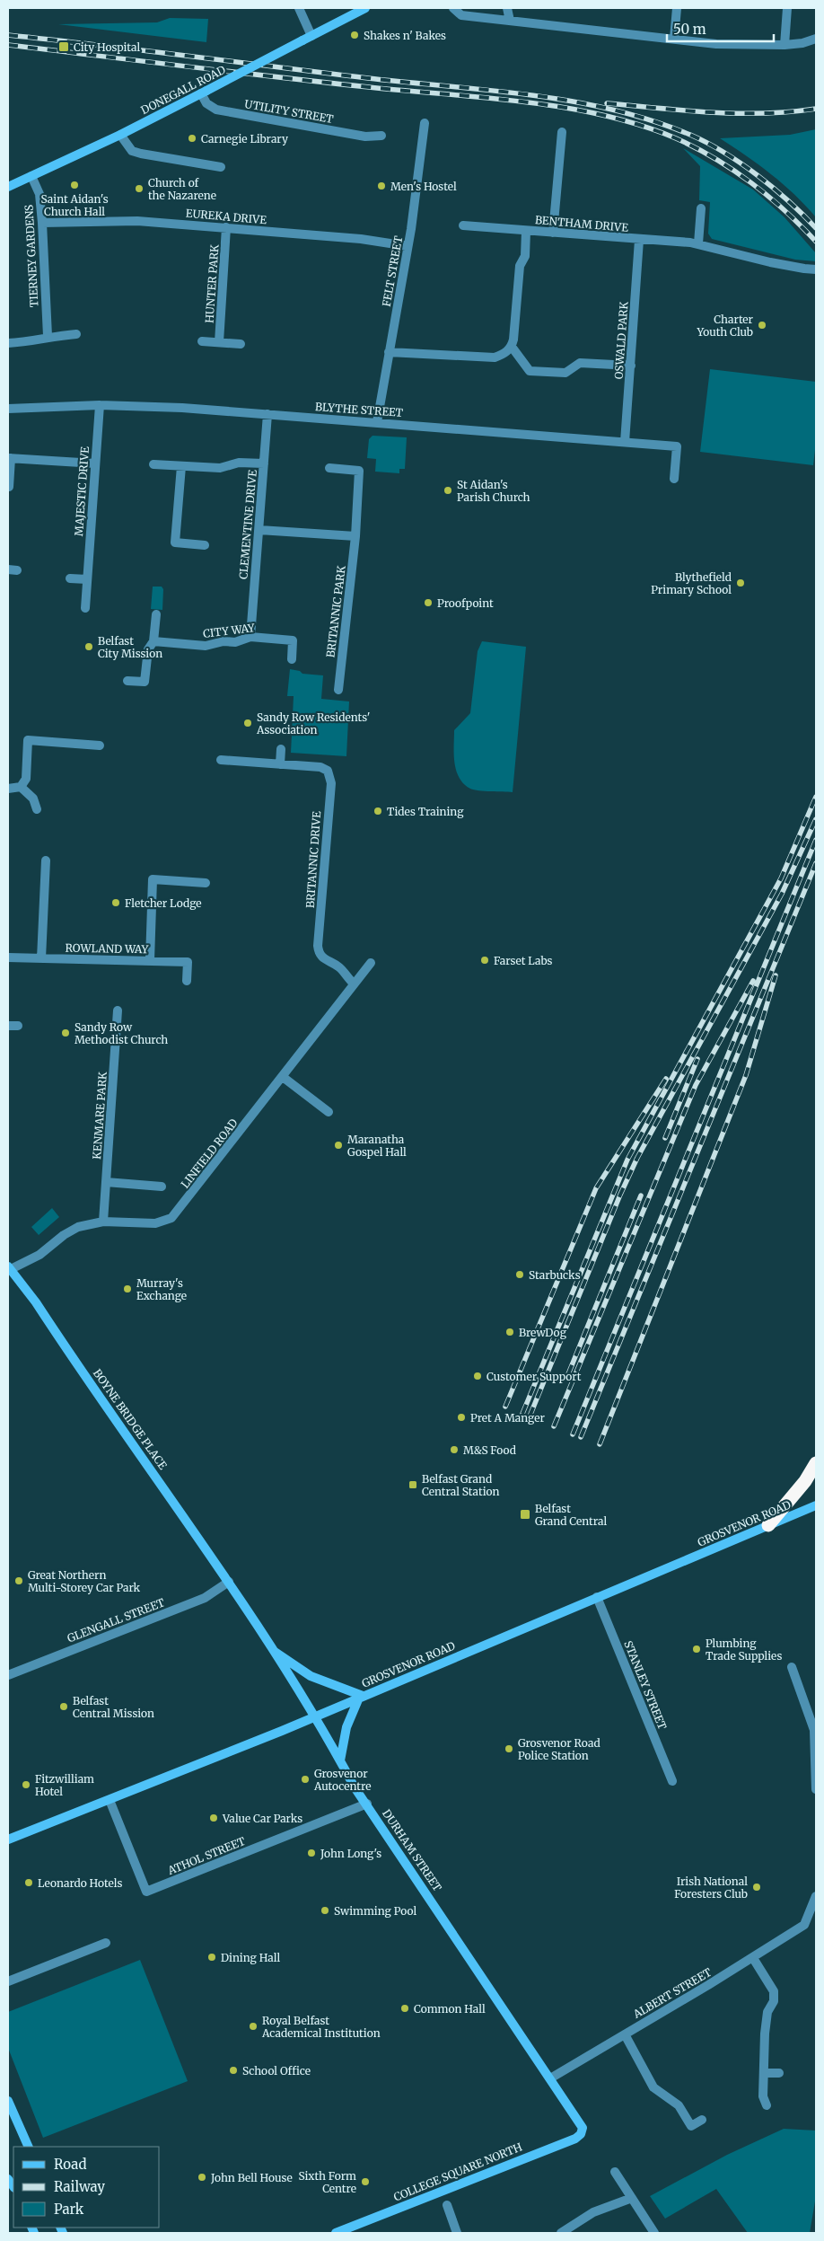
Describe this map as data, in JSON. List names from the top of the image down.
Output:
{
  "streets": {
    "main road": [
      "DONEGALL ROAD",
      "BOYNE BRIDGE PLACE",
      "GROSVENOR ROAD",
      "DURHAM STREET",
      "COLLEGE SQUARE NORTH"
    ],
    "street": [
      "UTILITY STREET",
      "EUREKA DRIVE",
      "BENTHAM DRIVE",
      "TIERNEY GARDENS",
      "FELT STREET",
      "HUNTER PARK",
      "OSWALD PARK",
      "BLYTHE STREET",
      "MAJESTIC DRIVE",
      "CLEMENTINE DRIVE",
      "BRITANNIC PARK",
      "CITY WAY",
      "BRITANNIC DRIVE",
      "ROWLAND WAY",
      "KENMARE PARK",
      "LINFIELD ROAD",
      "GLENGALL STREET",
      "STANLEY STREET",
      "ATHOL STREET",
      "ALBERT STREET"
    ]
  },
  "crossings": [
    ["DONEGALL ROAD", "UTILITY STREET"],
    ["DONEGALL ROAD", "TIERNEY GARDENS"],
    ["EUREKA DRIVE", "TIERNEY GARDENS"],
    ["EUREKA DRIVE", "FELT STREET"],
    ["EUREKA DRIVE", "HUNTER PARK"],
    ["BENTHAM DRIVE", "OSWALD PARK"],
    ["FELT STREET", "BLYTHE STREET"],
    ["OSWALD PARK", "BLYTHE STREET"],
    ["BLYTHE STREET", "MAJESTIC DRIVE"],
    ["BLYTHE STREET", "CLEMENTINE DRIVE"],
    ["CLEMENTINE DRIVE", "CITY WAY"],
    ["BRITANNIC DRIVE", "LINFIELD ROAD"],
    ["KENMARE PARK", "LINFIELD ROAD"],
    ["LINFIELD ROAD", "BOYNE BRIDGE PLACE"],
    ["BOYNE BRIDGE PLACE", "GLENGALL STREET"],
    ["BOYNE BRIDGE PLACE", "DURHAM STREET"],
    ["GROSVENOR ROAD", "STANLEY STREET"],
    ["GROSVENOR ROAD", "DURHAM STREET"],
    ["GROSVENOR ROAD", "ATHOL STREET"],
    ["GLENGALL STREET", "DURHAM STREET"],
    ["DURHAM STREET", "ATHOL STREET"],
    ["DURHAM STREET", "ALBERT STREET"],
    ["DURHAM STREET", "COLLEGE SQUARE NORTH"]
  ],
  "places": {
    "other": [
      "Shakes n' Bakes",
      "Carnegie Library",
      "Saint Aidan's Church Hall",
      "Men's Hostel",
      "Church of the Nazarene",
      "Charter Youth Club",
      "St Aidan's Parish Church",
      "Blythefield Primary School",
      "Proofpoint",
      "Belfast City Mission",
      "Sandy Row Residents' Association",
      "Tides Training",
      "Fletcher Lodge",
      "Farset Labs",
      "Sandy Row Methodist Church",
      "Maranatha Gospel Hall",
      "Starbucks",
      "Murray's Exchange",
      "BrewDog",
      "Customer Support",
      "Pret A Manger",
      "M&S Food",
      "Great Northern Multi-Storey Car Park",
      "Plumbing Trade Supplies",
      "Belfast Central Mission",
      "Grosvenor Road Police Station",
      "Grosvenor Autocentre",
      "Fitzwilliam Hotel",
      "Value Car Parks",
      "John Long's",
      "Leonardo Hotels",
      "Irish National Foresters Club",
      "Swimming Pool",
      "Dining Hall",
      "Common Hall",
      "Royal Belfast Academical Institution",
      "School Office",
      "John Bell House",
      "Sixth Form Centre"
    ],
    "transit": ["City Hospital", "Belfast Grand Central Station", "Belfast Grand Central"]
  },
  "legend": ["Road", "Railway", "Park"],
  "scale_bar": "50 m"
}
